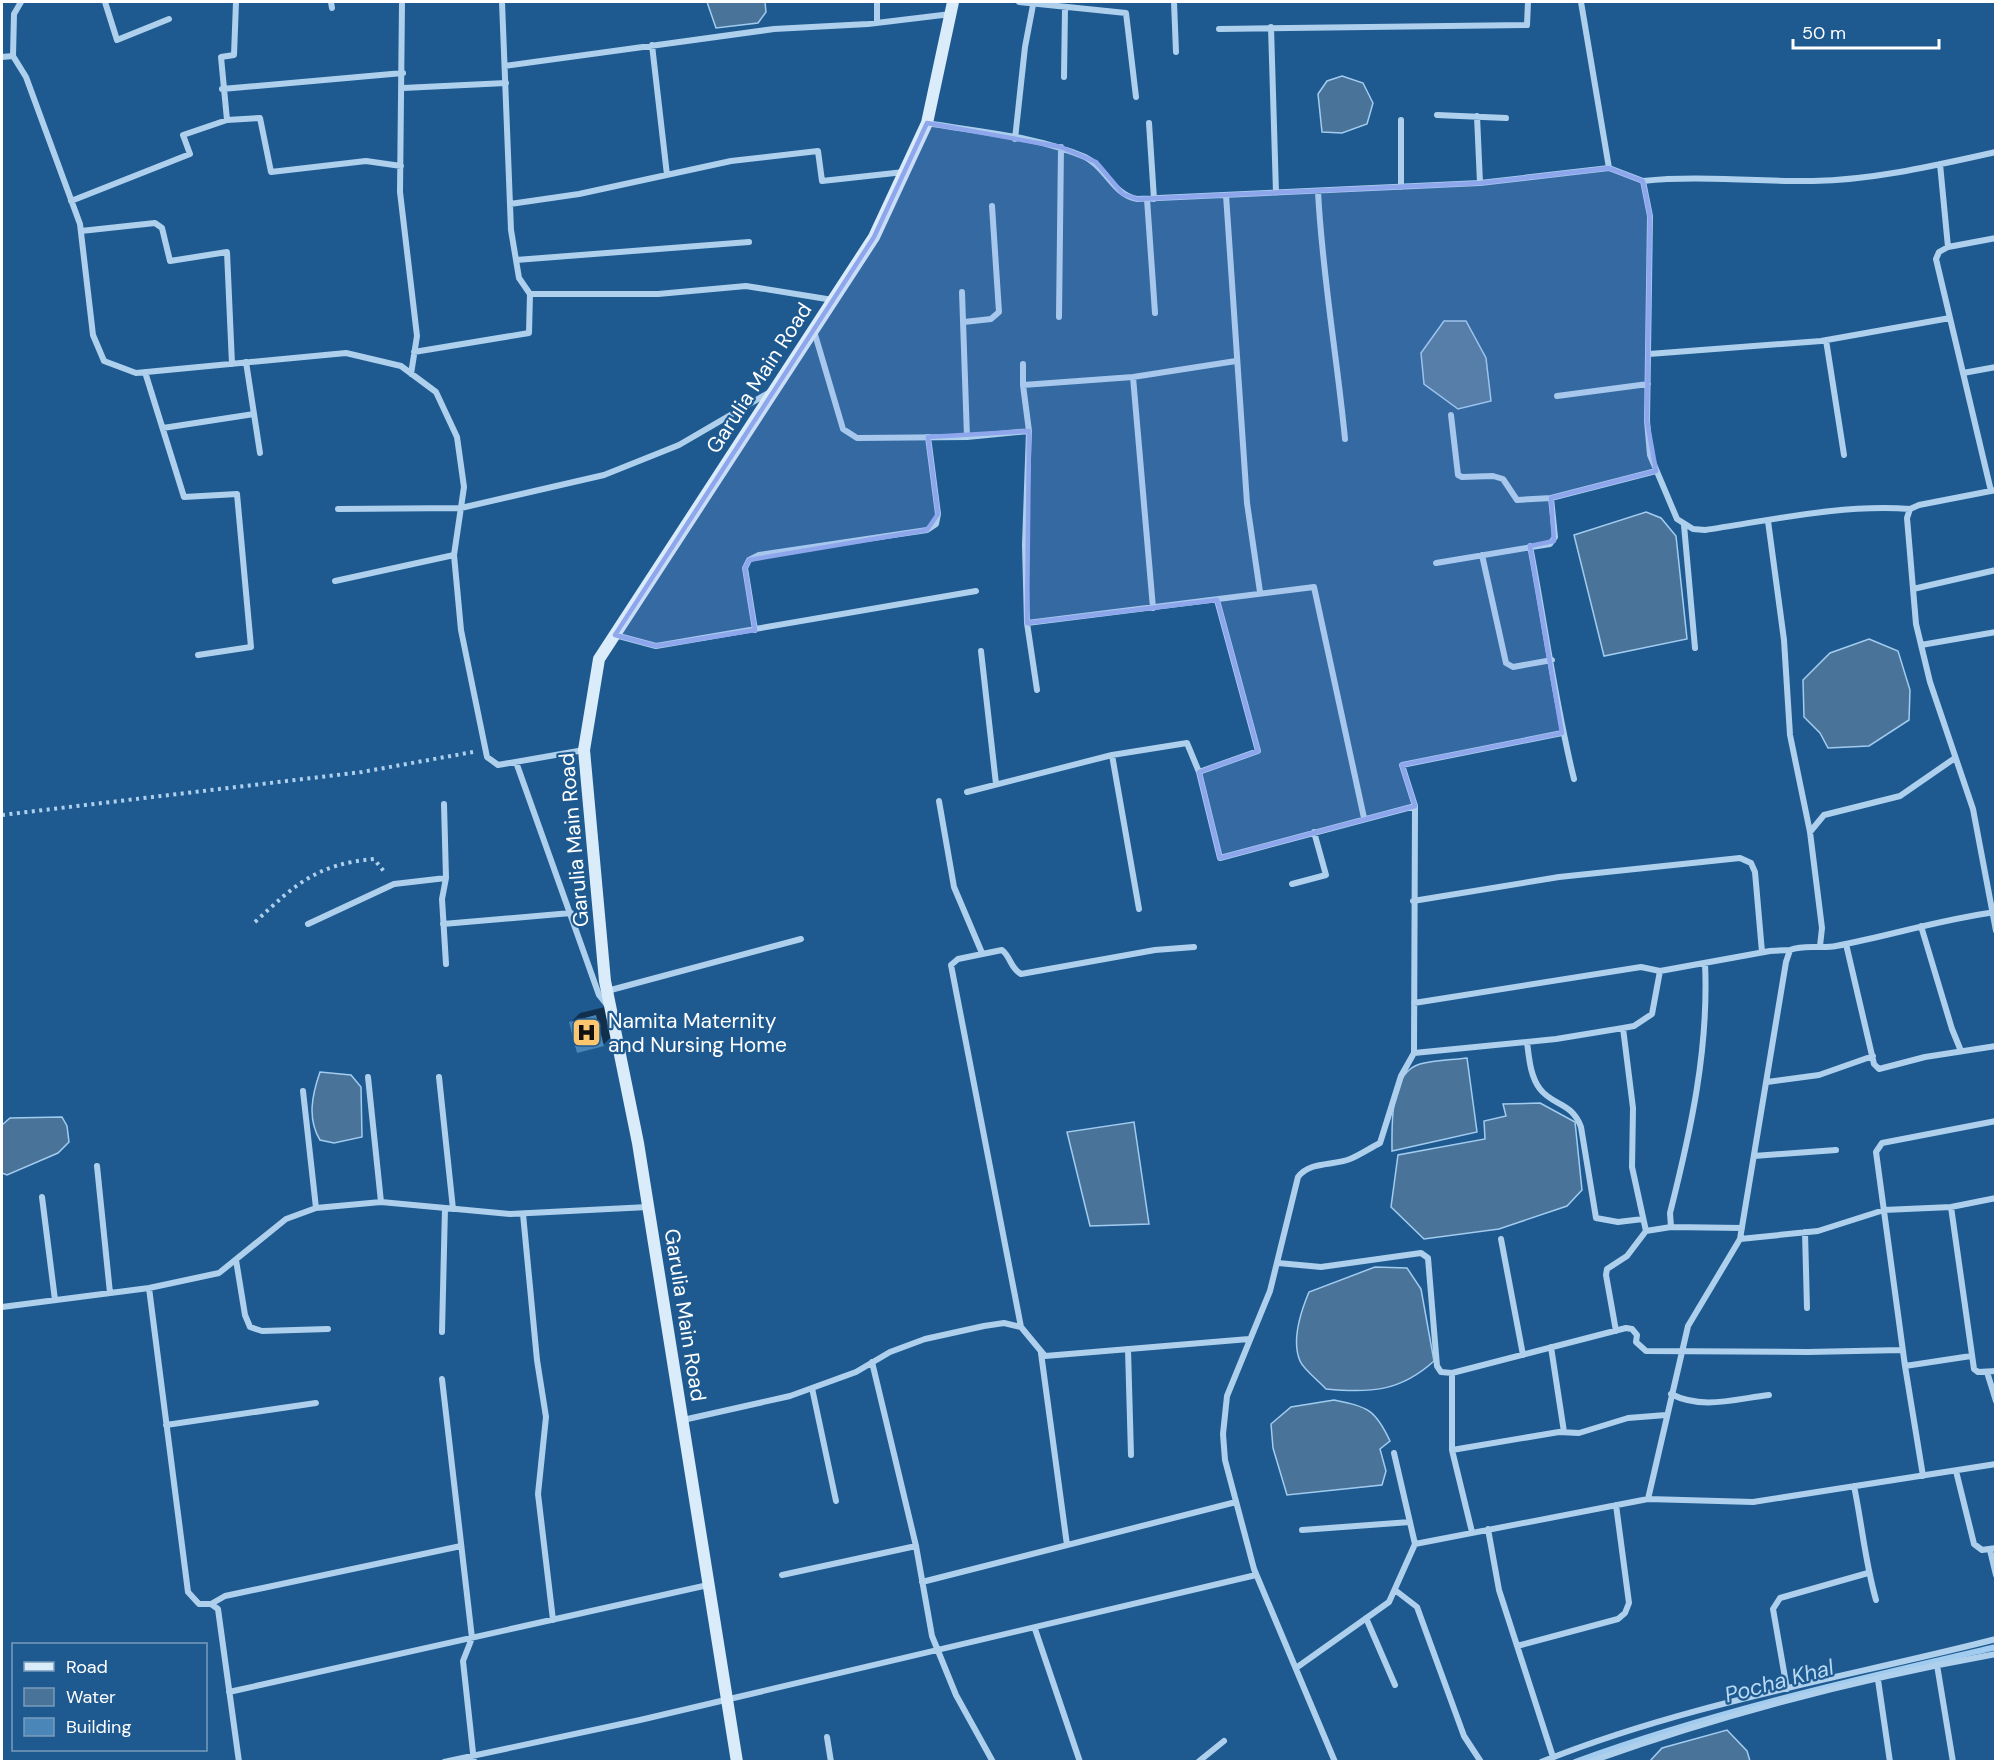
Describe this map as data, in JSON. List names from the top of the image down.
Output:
{
  "streets": {
    "street": ["Garulia Main Road"]
  },
  "water": ["Pocha Khal"],
  "places": {
    "hospital": ["Namita Maternity and Nursing Home"]
  },
  "legend": ["Road", "Water", "Building"],
  "scale_bar": "50 m"
}
